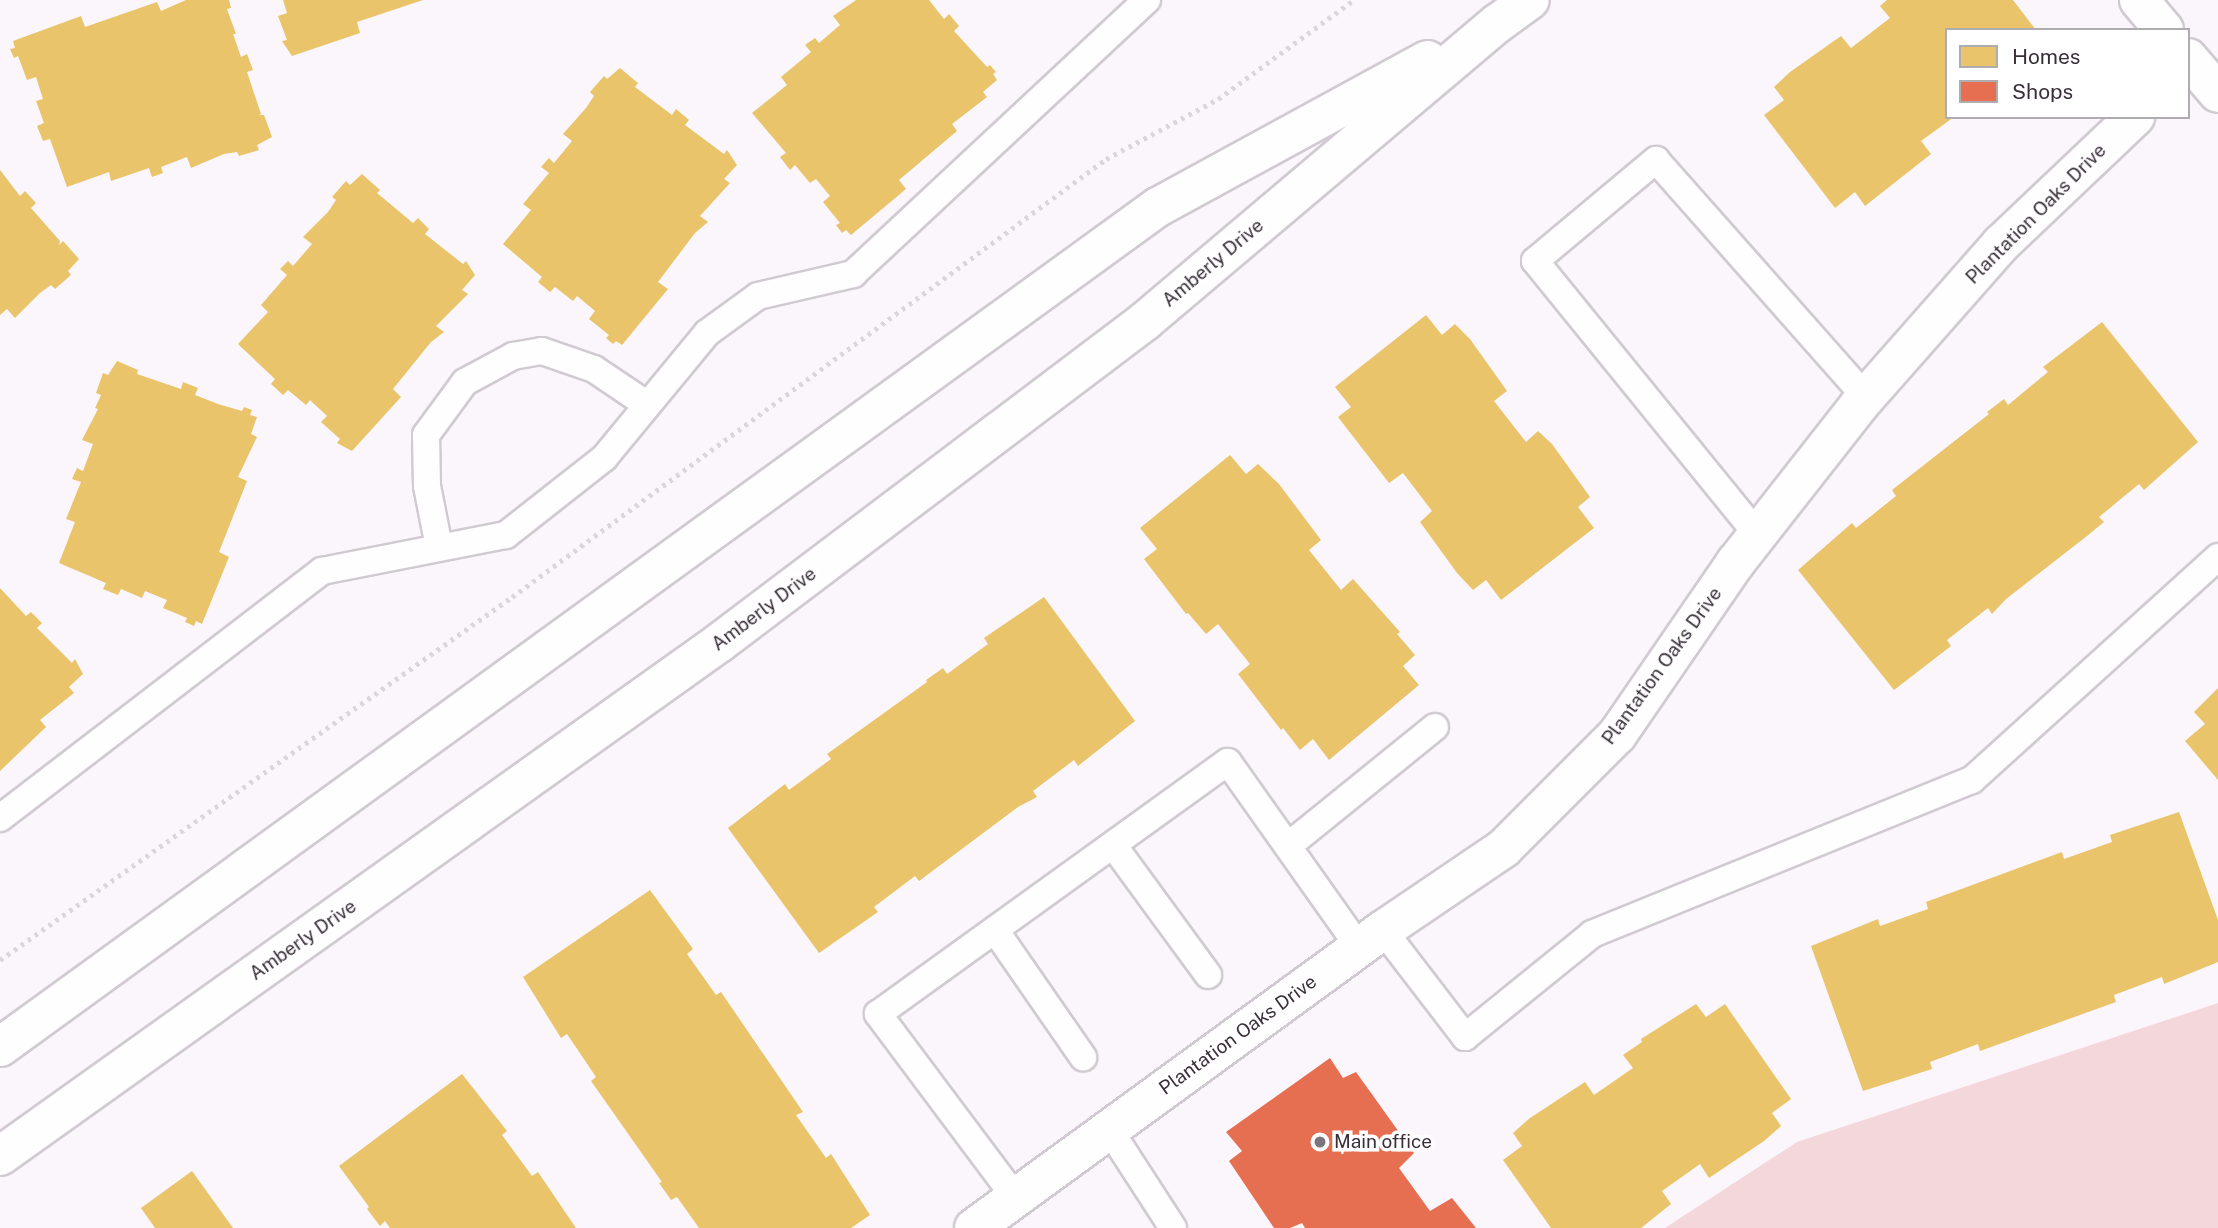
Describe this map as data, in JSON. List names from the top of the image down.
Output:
{
  "streets": {
    "street": ["Plantation Oaks Drive", "Amberly Drive"]
  },
  "places": ["Main office"],
  "legend": ["Homes", "Shops"]
}
